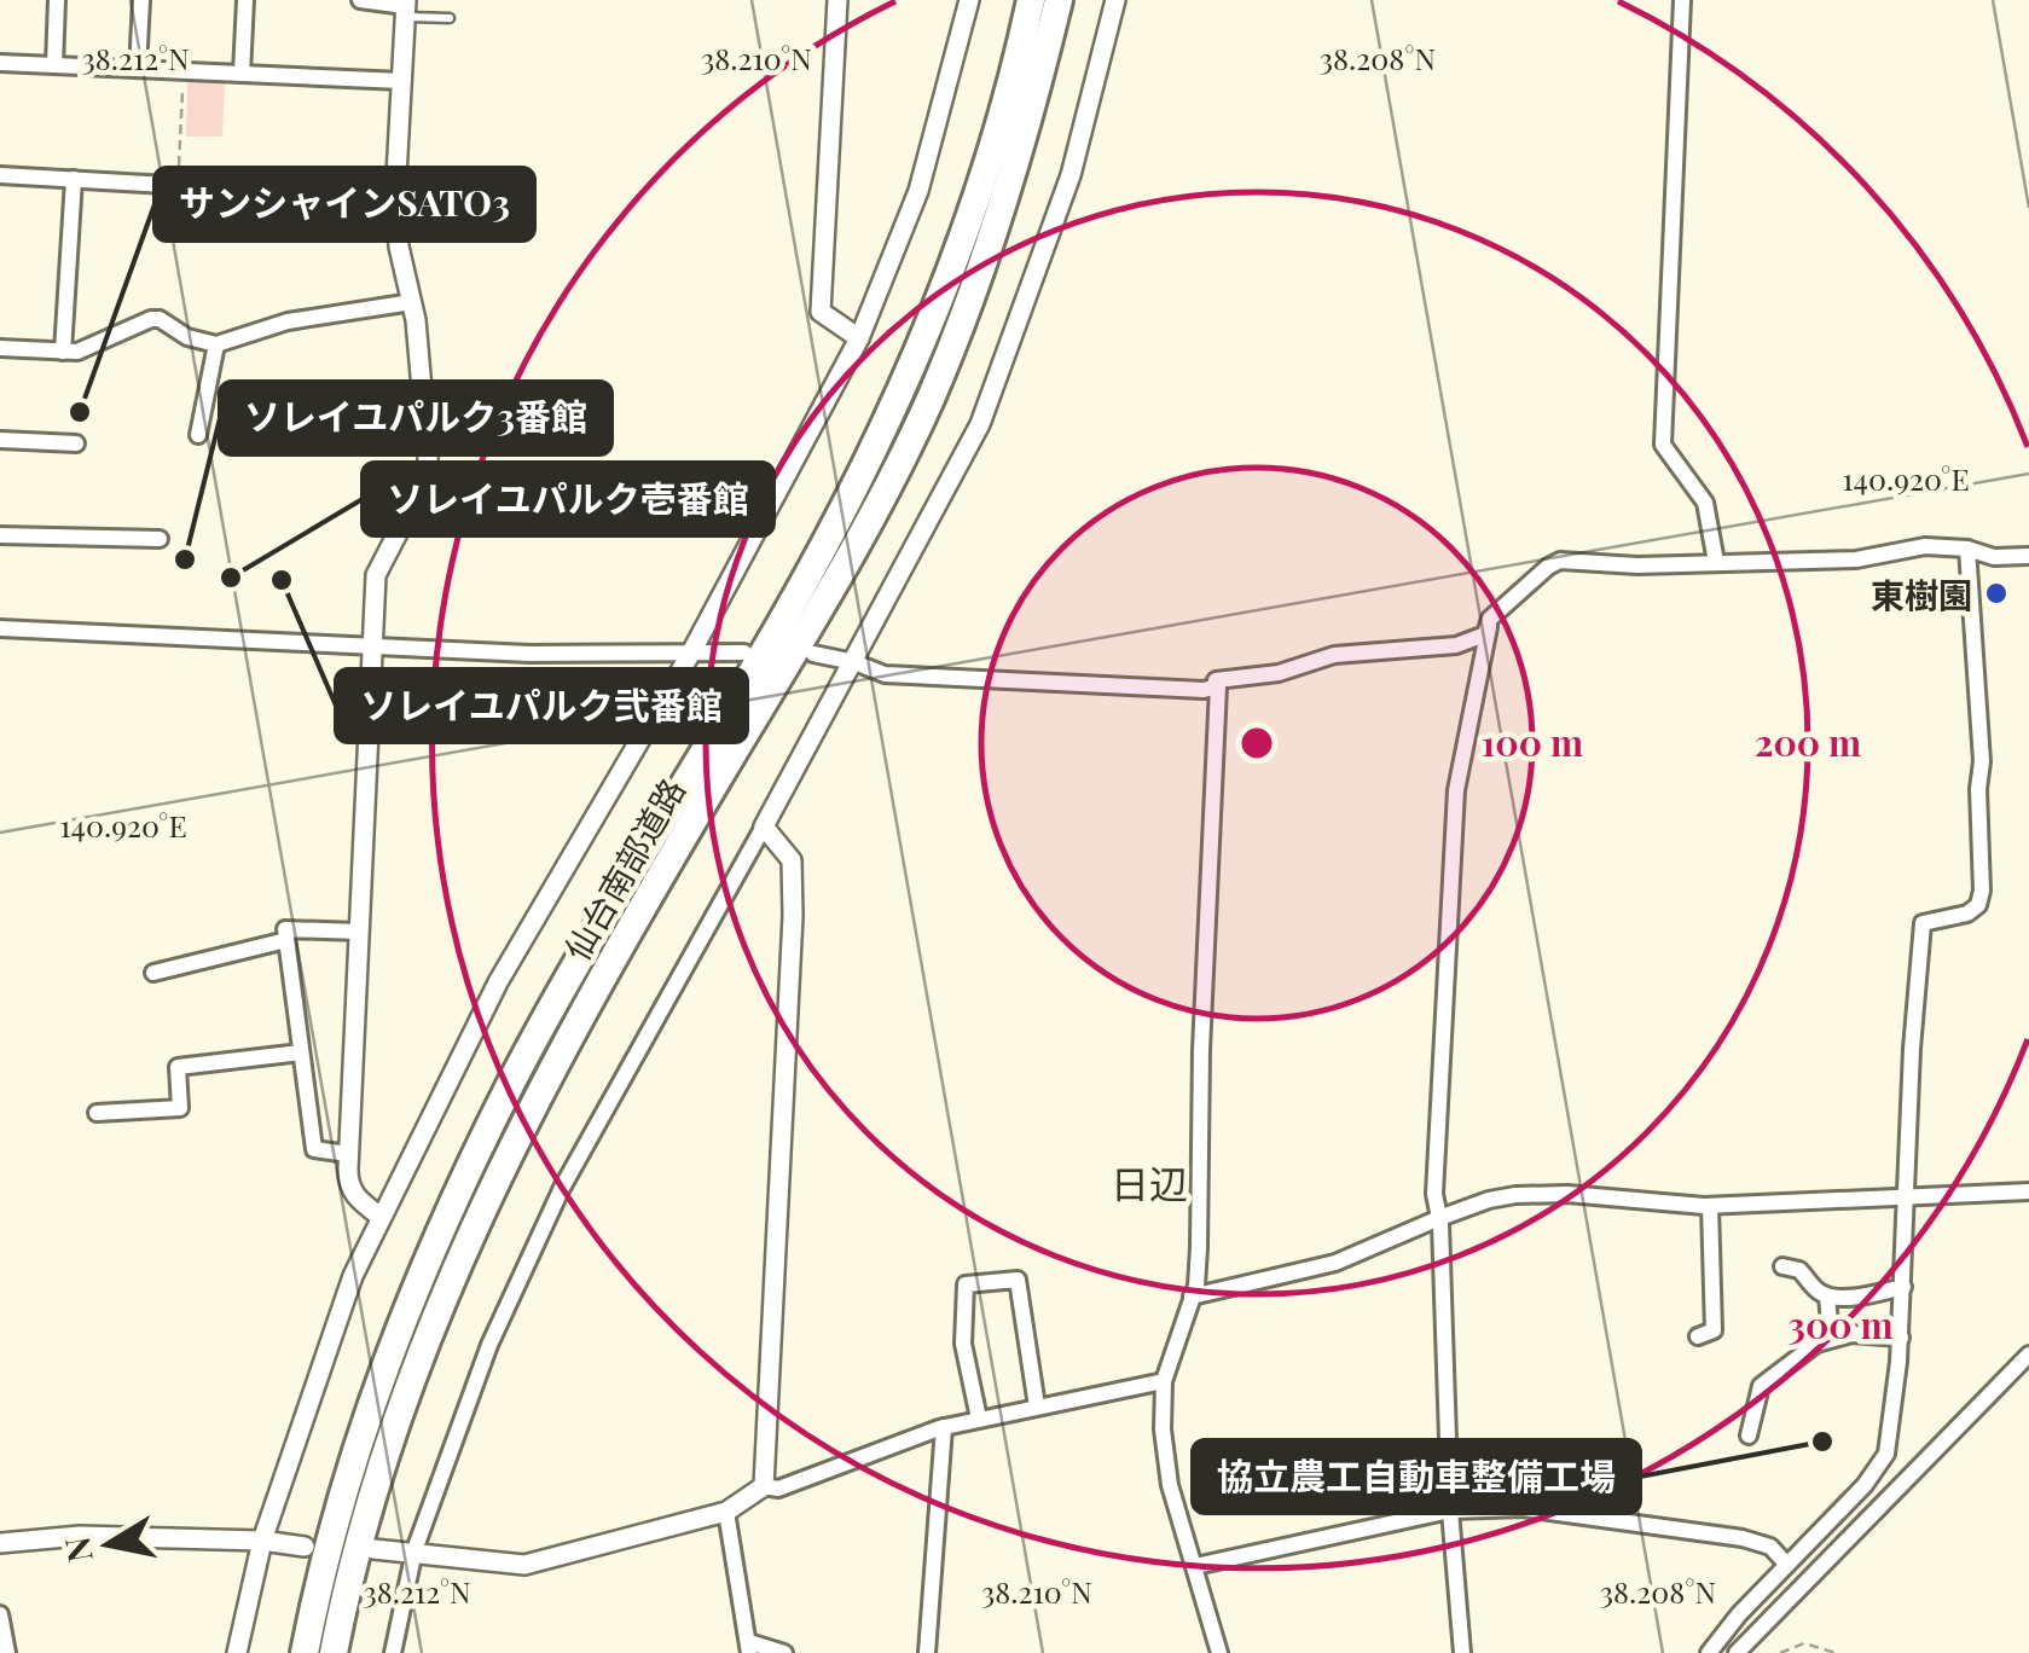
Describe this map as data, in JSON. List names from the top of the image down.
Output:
{
  "streets": {
    "highway": ["仙台南部道路"]
  },
  "districts": ["日辺"],
  "places": [
    "サンシャインSATO3",
    "ソレイユパルク3番館",
    "ソレイユパルク壱番館",
    "ソレイユパルク弐番館",
    "東樹園",
    "協立農工自動車整備工場"
  ],
  "north": "left",
  "coordinates": [
    "38.212°N",
    "38.210°N",
    "38.208°N",
    "140.920°E"
  ],
  "rings": ["100 m", "200 m", "300 m"]
}
